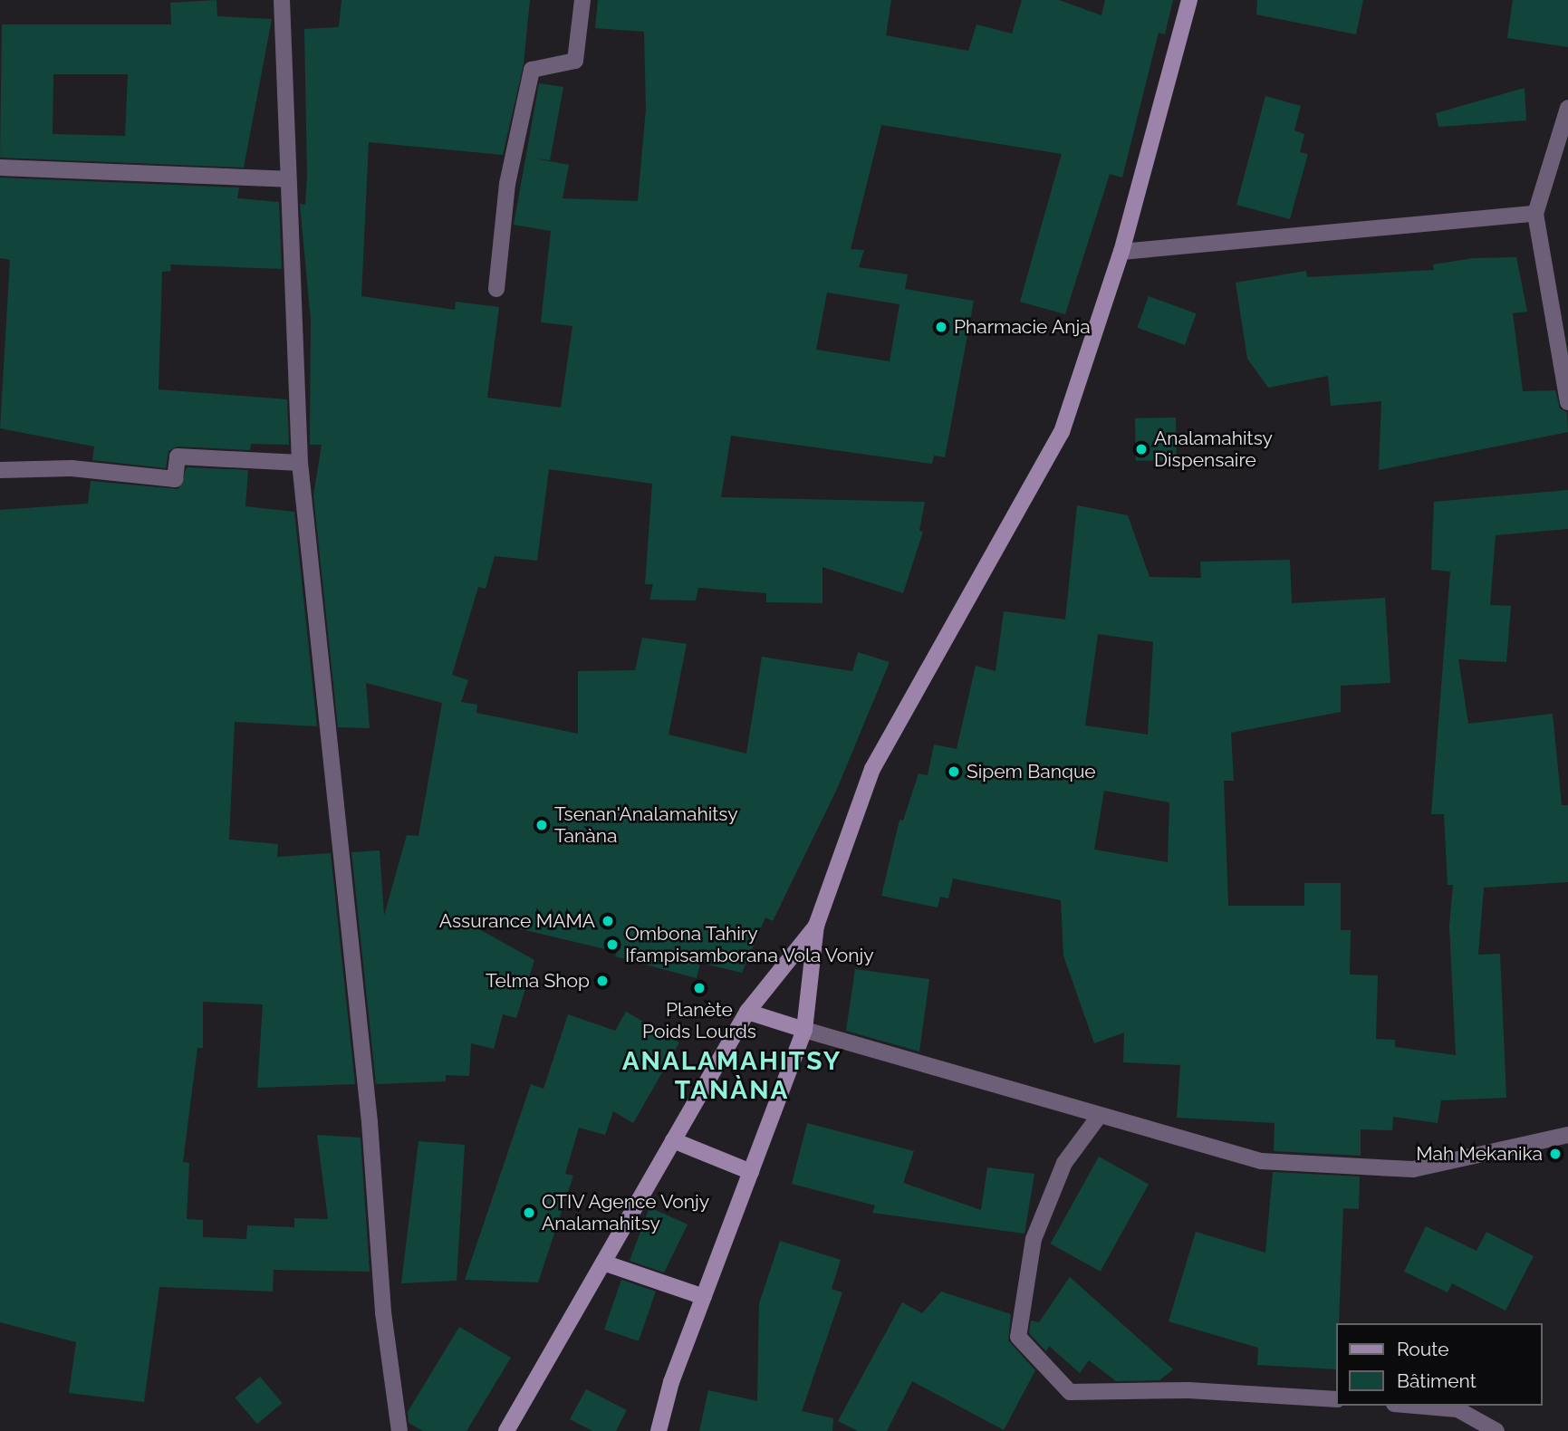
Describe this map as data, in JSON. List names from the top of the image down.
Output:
{
  "districts": ["ANALAMAHITSY TANÀNA"],
  "places": [
    "Pharmacie Anja",
    "Analamahitsy Dispensaire",
    "Sipem Banque",
    "Tsenan'Analamahitsy Tanàna",
    "Assurance MAMA",
    "Ombona Tahiry Ifampisamborana Vola Vonjy",
    "Telma Shop",
    "Planète Poids Lourds",
    "Mah Mekanika",
    "OTIV Agence Vonjy Analamahitsy"
  ],
  "legend": ["Route", "Bâtiment"]
}
